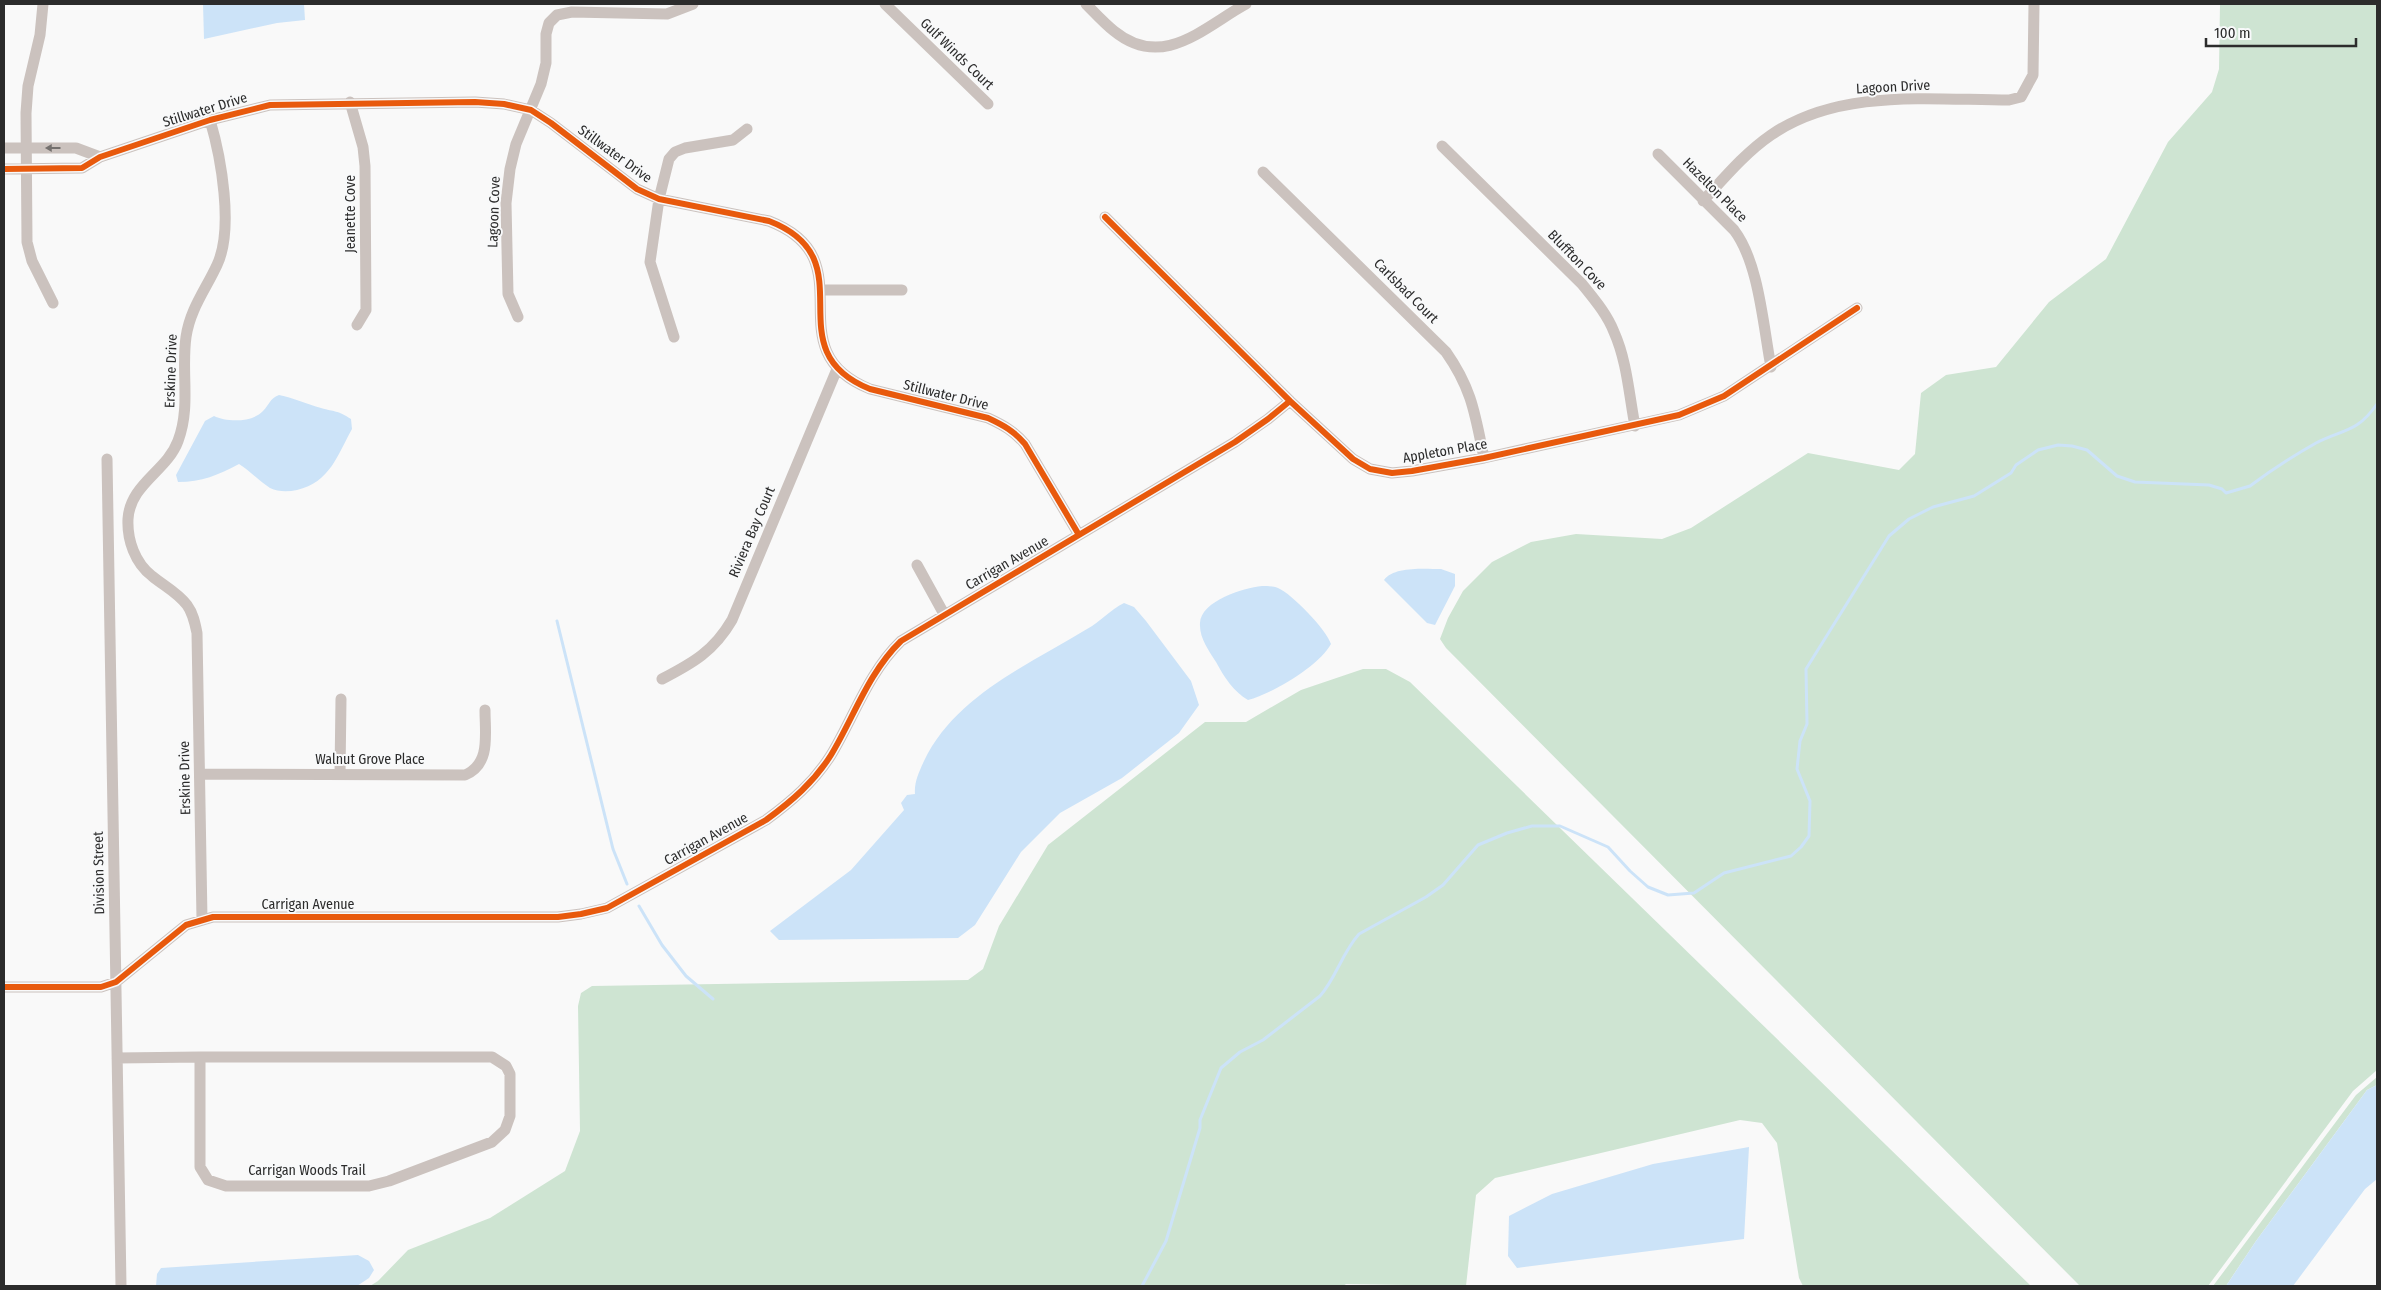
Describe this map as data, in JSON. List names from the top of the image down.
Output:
{
  "streets": {
    "street": [
      "Gulf Winds Court",
      "Lagoon Drive",
      "Stillwater Drive",
      "Hazelton Place",
      "Lagoon Cove",
      "Jeanette Cove",
      "Bluffton Cove",
      "Carlsbad Court",
      "Erskine Drive",
      "Appleton Place",
      "Riviera Bay Court",
      "Carrigan Avenue",
      "Walnut Grove Place",
      "Division Street",
      "Carrigan Woods Trail"
    ]
  },
  "crossings": [
    ["Lagoon Drive", "Hazelton Place"],
    ["Stillwater Drive", "Lagoon Cove"],
    ["Stillwater Drive", "Jeanette Cove"],
    ["Stillwater Drive", "Erskine Drive"],
    ["Stillwater Drive", "Riviera Bay Court"],
    ["Stillwater Drive", "Carrigan Avenue"],
    ["Hazelton Place", "Appleton Place"],
    ["Bluffton Cove", "Appleton Place"],
    ["Carlsbad Court", "Appleton Place"],
    ["Erskine Drive", "Carrigan Avenue"],
    ["Erskine Drive", "Walnut Grove Place"],
    ["Appleton Place", "Carrigan Avenue"],
    ["Carrigan Avenue", "Division Street"],
    ["Division Street", "Carrigan Woods Trail"]
  ],
  "scale_bar": "100 m"
}
